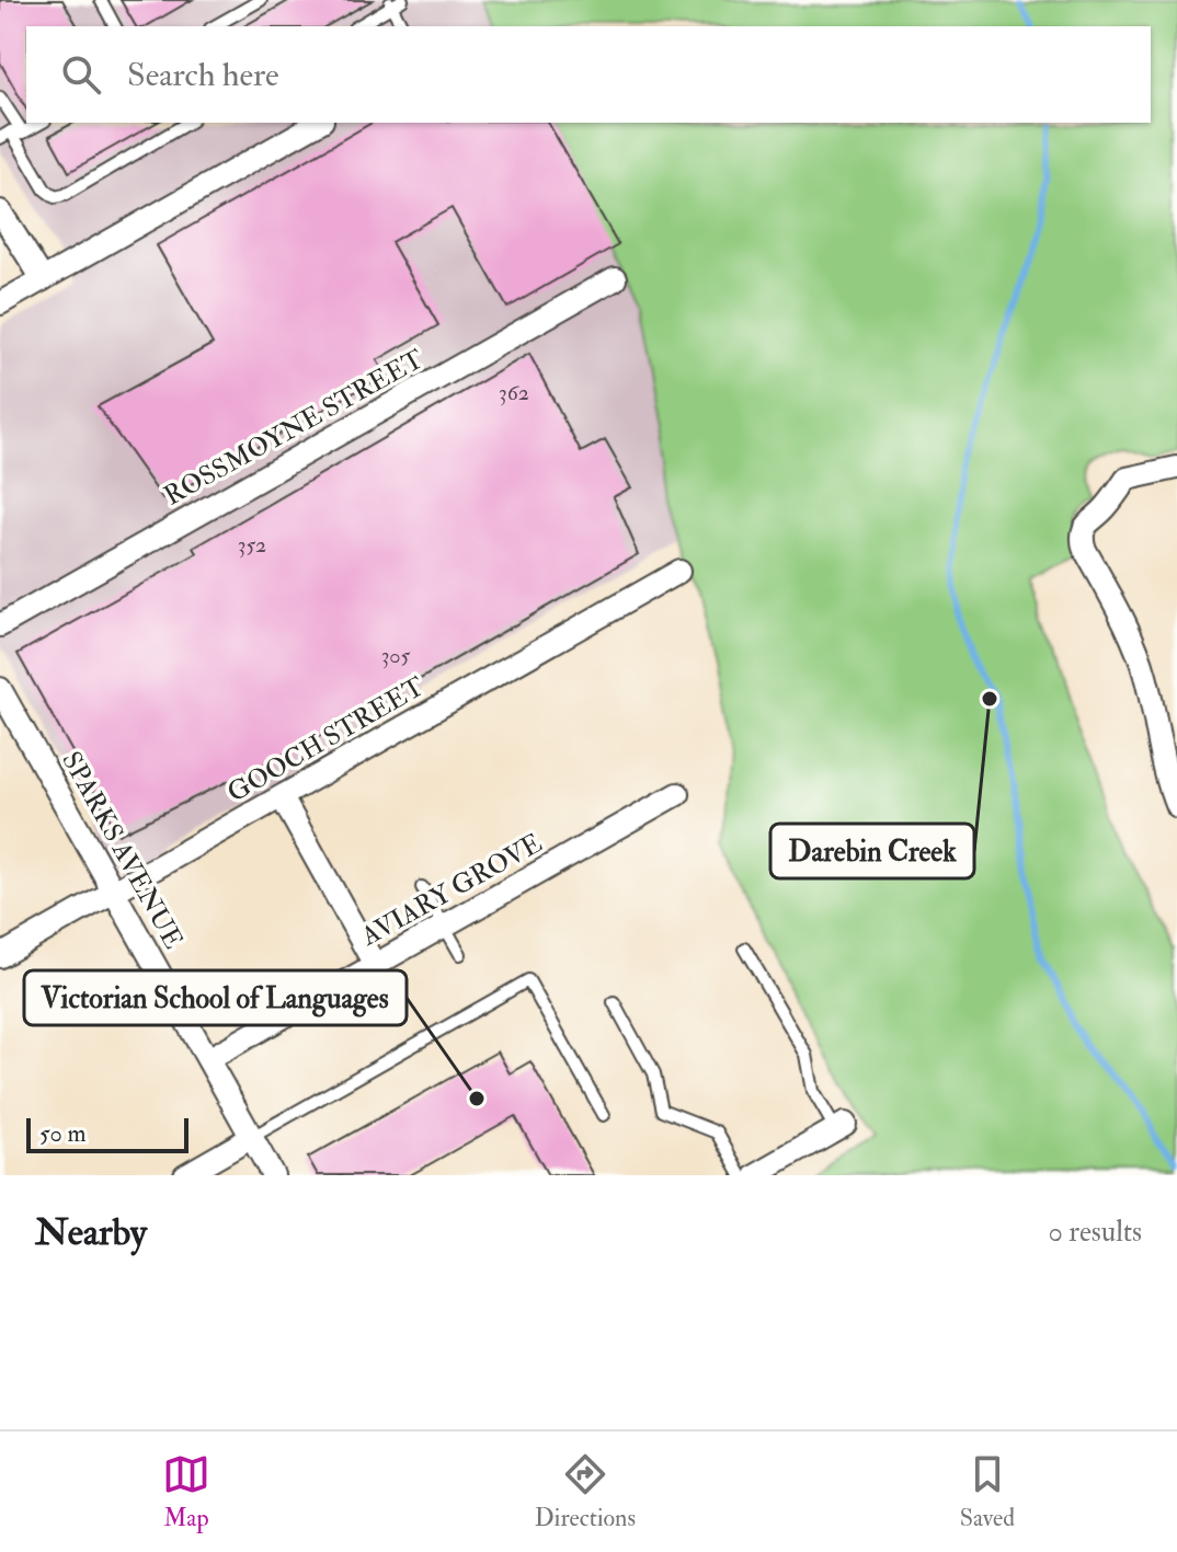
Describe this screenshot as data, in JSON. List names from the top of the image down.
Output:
{
  "streets": {
    "street": [
      "ROSSMOYNE STREET",
      "GOOCH STREET",
      "SPARKS AVENUE",
      "AVIARY GROVE"
    ]
  },
  "crossings": [
    ["GOOCH STREET", "SPARKS AVENUE"],
    ["SPARKS AVENUE", "AVIARY GROVE"]
  ],
  "places": ["Darebin Creek", "Victorian School of Languages"],
  "house_numbers": ["362", "352", "305"],
  "scale_bar": "50 m",
  "page": {
    "search": "Search here",
    "scale": "50 m",
    "heading": ["Nearby", "0 results"],
    "nav": ["Map", "Directions", "Saved"]
  }
}
